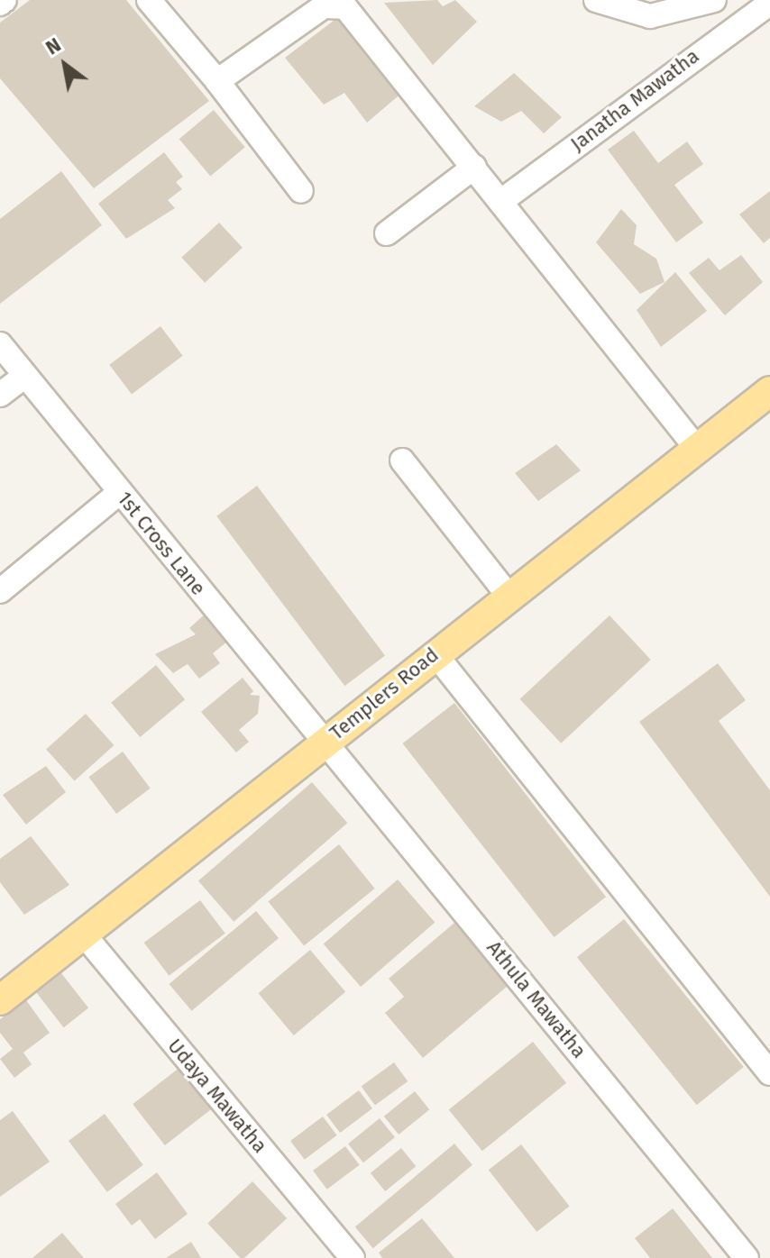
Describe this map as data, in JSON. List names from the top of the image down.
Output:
{
  "streets": {
    "main road": ["Templers Road"],
    "street": [
      "Janatha Mawatha",
      "1st Cross Lane",
      "Athula Mawatha",
      "Udaya Mawatha"
    ]
  },
  "crossings": [
    ["1st Cross Lane", "Templers Road"],
    ["1st Cross Lane", "Athula Mawatha"],
    ["Templers Road", "Athula Mawatha"],
    ["Templers Road", "Udaya Mawatha"]
  ],
  "north": "top left"
}
